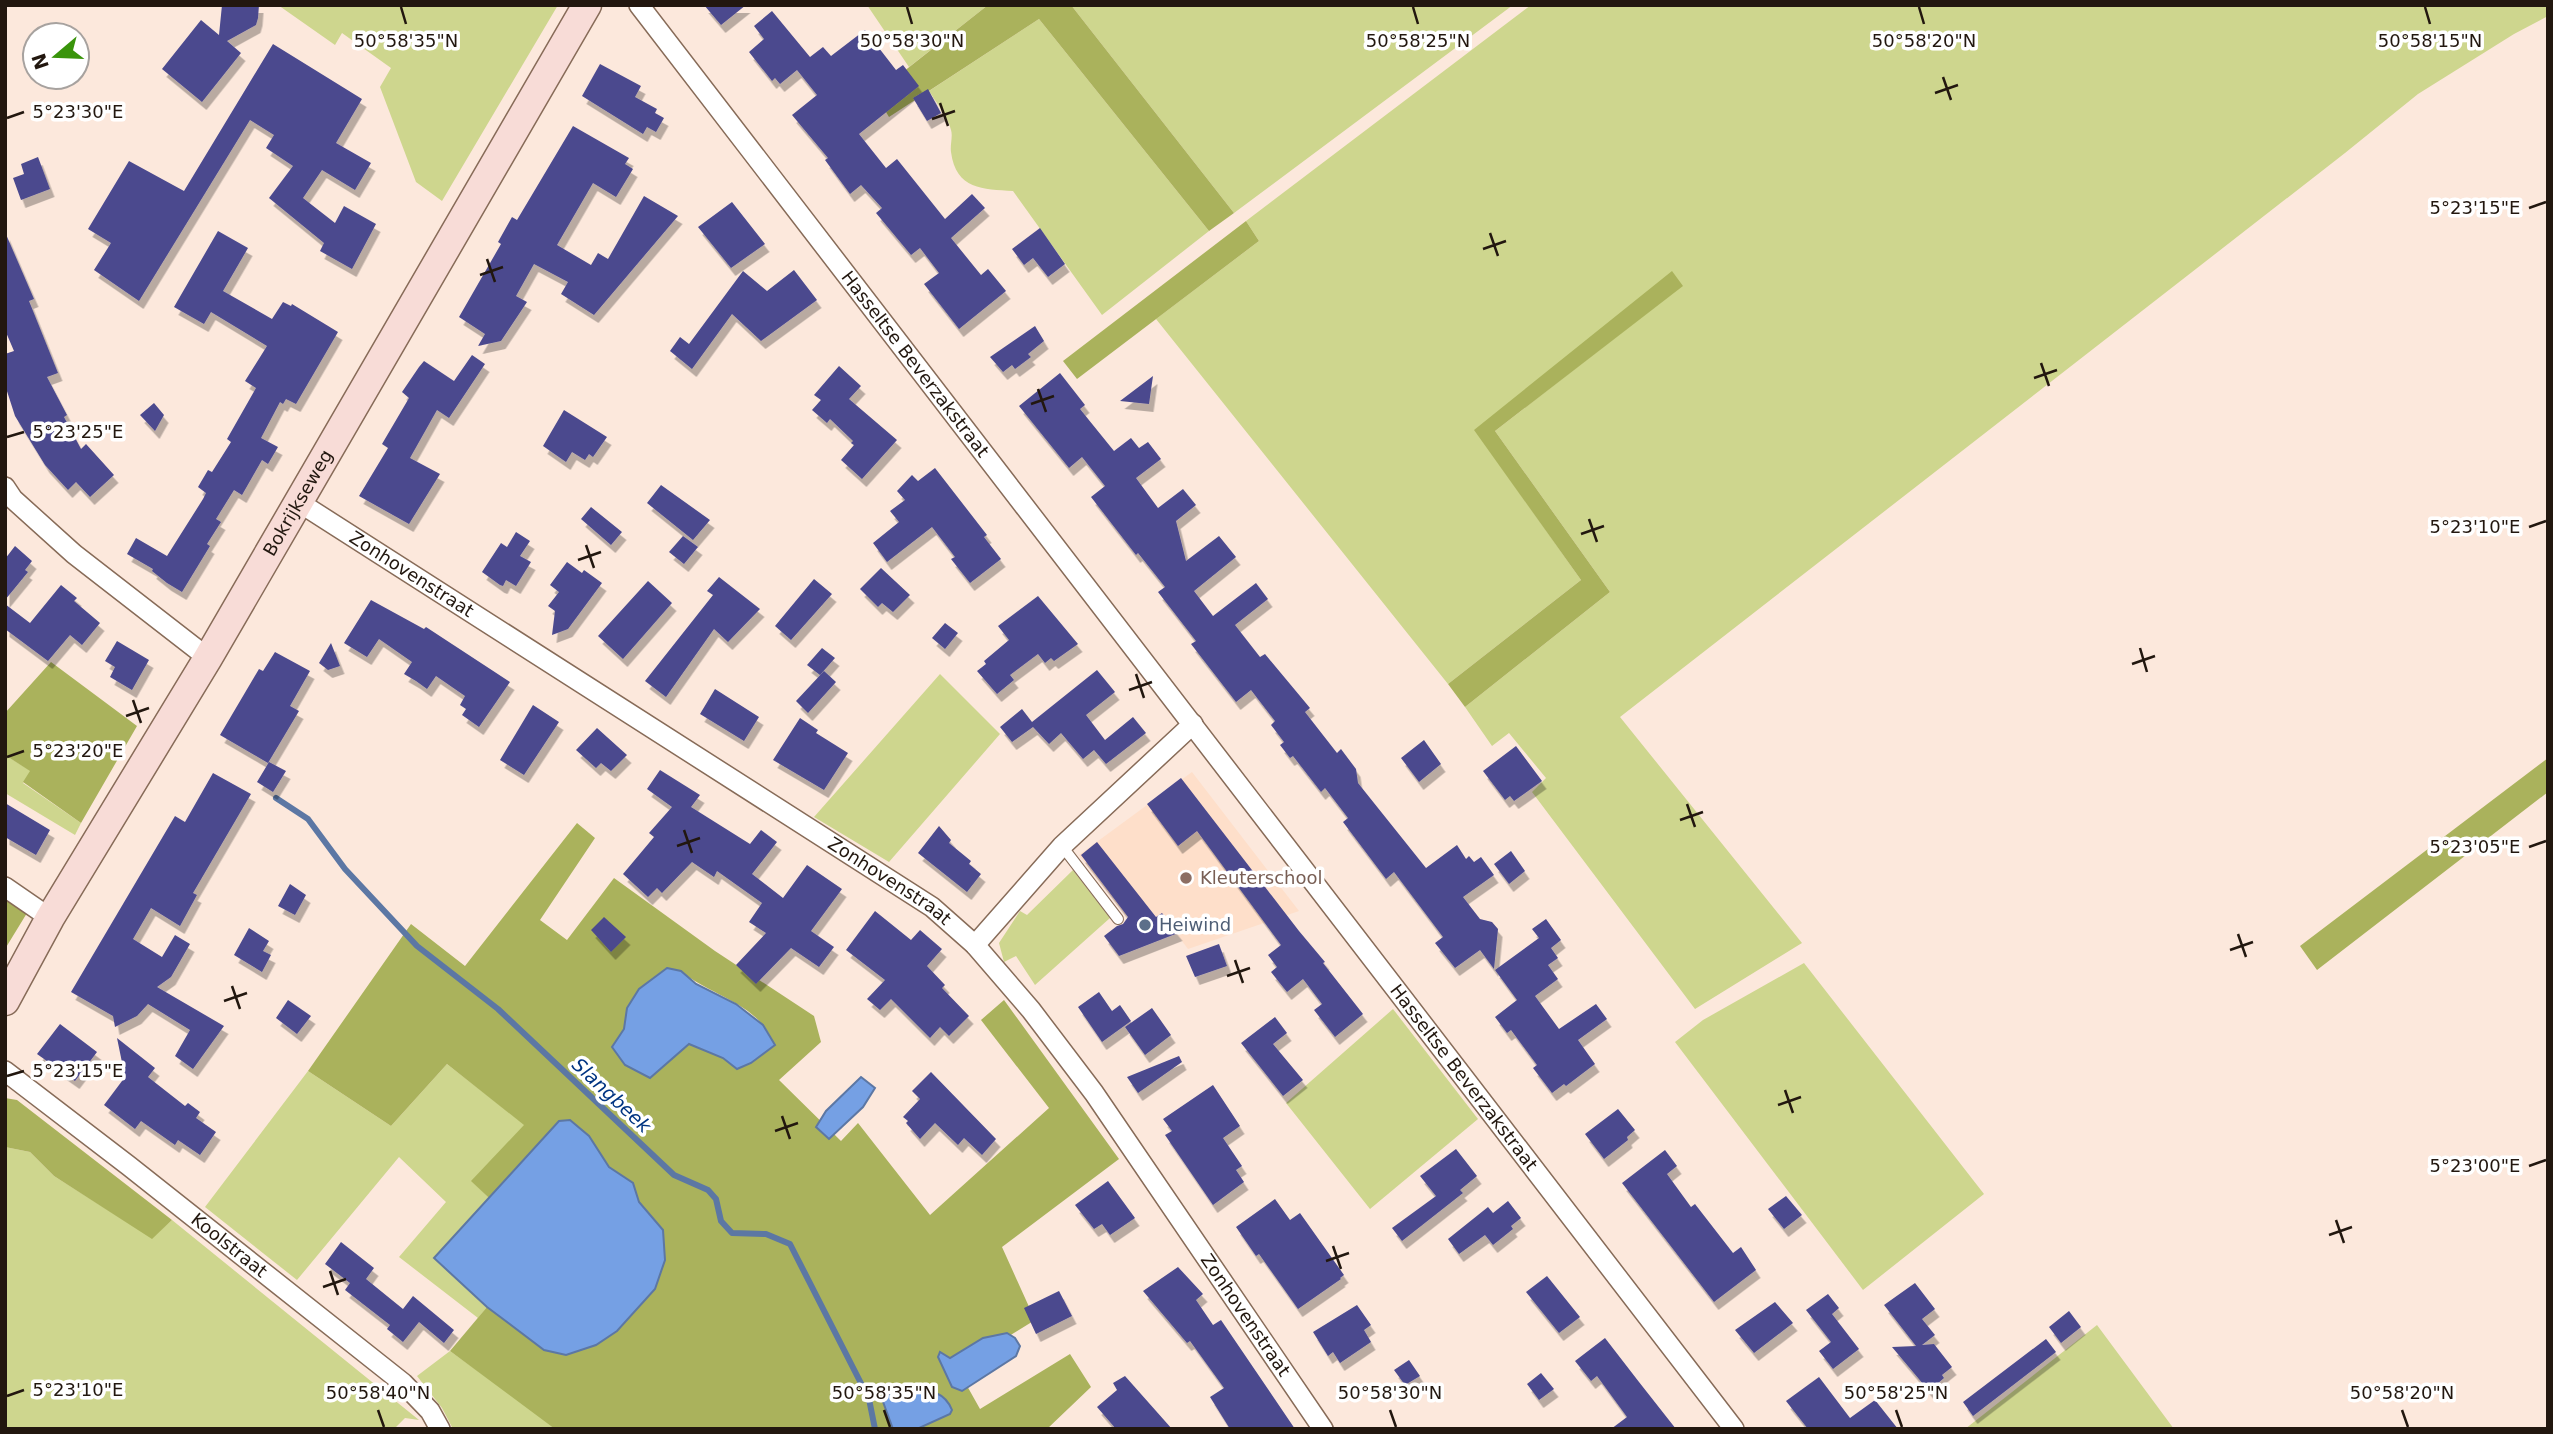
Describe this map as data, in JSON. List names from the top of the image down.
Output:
{
  "streets": {
    "street": [
      "Hasseltse Beverzakstraat",
      "Bokrijkseweg",
      "Zonhovenstraat",
      "Koolstraat"
    ]
  },
  "crossings": [
    ["Bokrijkseweg", "Zonhovenstraat"]
  ],
  "water": ["Slangbeek"],
  "places": ["Kleuterschool", "Heiwind"],
  "north": "left",
  "coordinates": [
    "50°58'35\"N",
    "50°58'30\"N",
    "50°58'25\"N",
    "50°58'20\"N",
    "50°58'15\"N",
    "5°23'30\"E",
    "5°23'15\"E",
    "5°23'25\"E",
    "5°23'10\"E",
    "5°23'20\"E",
    "5°23'05\"E",
    "5°23'00\"E",
    "50°58'40\"N"
  ]
}
